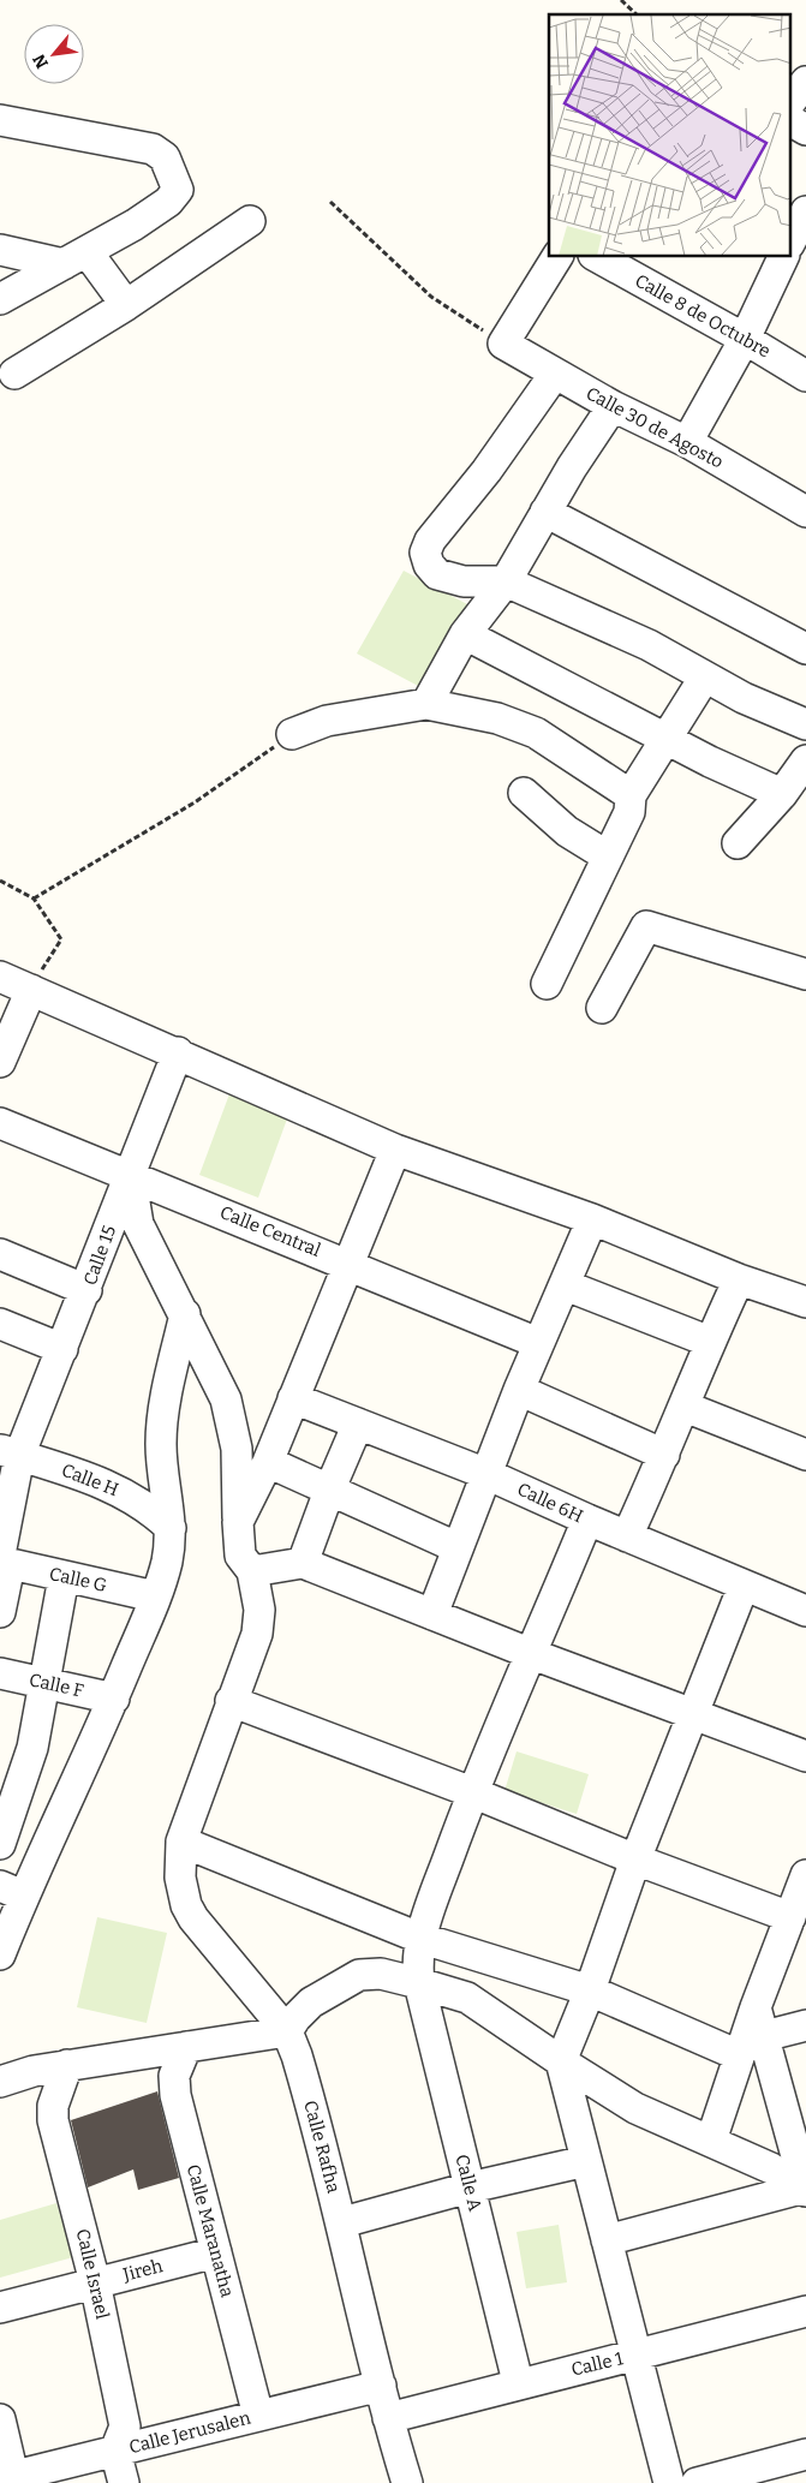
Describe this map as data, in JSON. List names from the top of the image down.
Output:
{
  "streets": {
    "street": [
      "Calle 8 de Octubre",
      "Calle 30 de Agosto",
      "Calle Central",
      "Calle 15",
      "Calle H",
      "Calle 6H",
      "Calle G",
      "Calle F",
      "Calle Rafha",
      "Calle A",
      "Calle Maranatha",
      "Jireh",
      "Calle Israel",
      "Calle 1",
      "Calle Jerusalen"
    ]
  },
  "crossings": [
    ["Calle Central", "Calle 15"],
    ["Calle Central", "Calle Rafha"],
    ["Calle 15", "Calle H"],
    ["Calle 15", "Calle G"],
    ["Calle 15", "Calle Rafha"],
    ["Calle 6H", "Calle A"],
    ["Calle Rafha", "Calle 1"],
    ["Calle Rafha", "Calle Jerusalen"],
    ["Calle A", "Calle 1"],
    ["Calle Maranatha", "Jireh"],
    ["Calle Maranatha", "Calle Jerusalen"],
    ["Jireh", "Calle Israel"],
    ["Calle Israel", "Calle Jerusalen"]
  ],
  "north": "bottom left"
}
